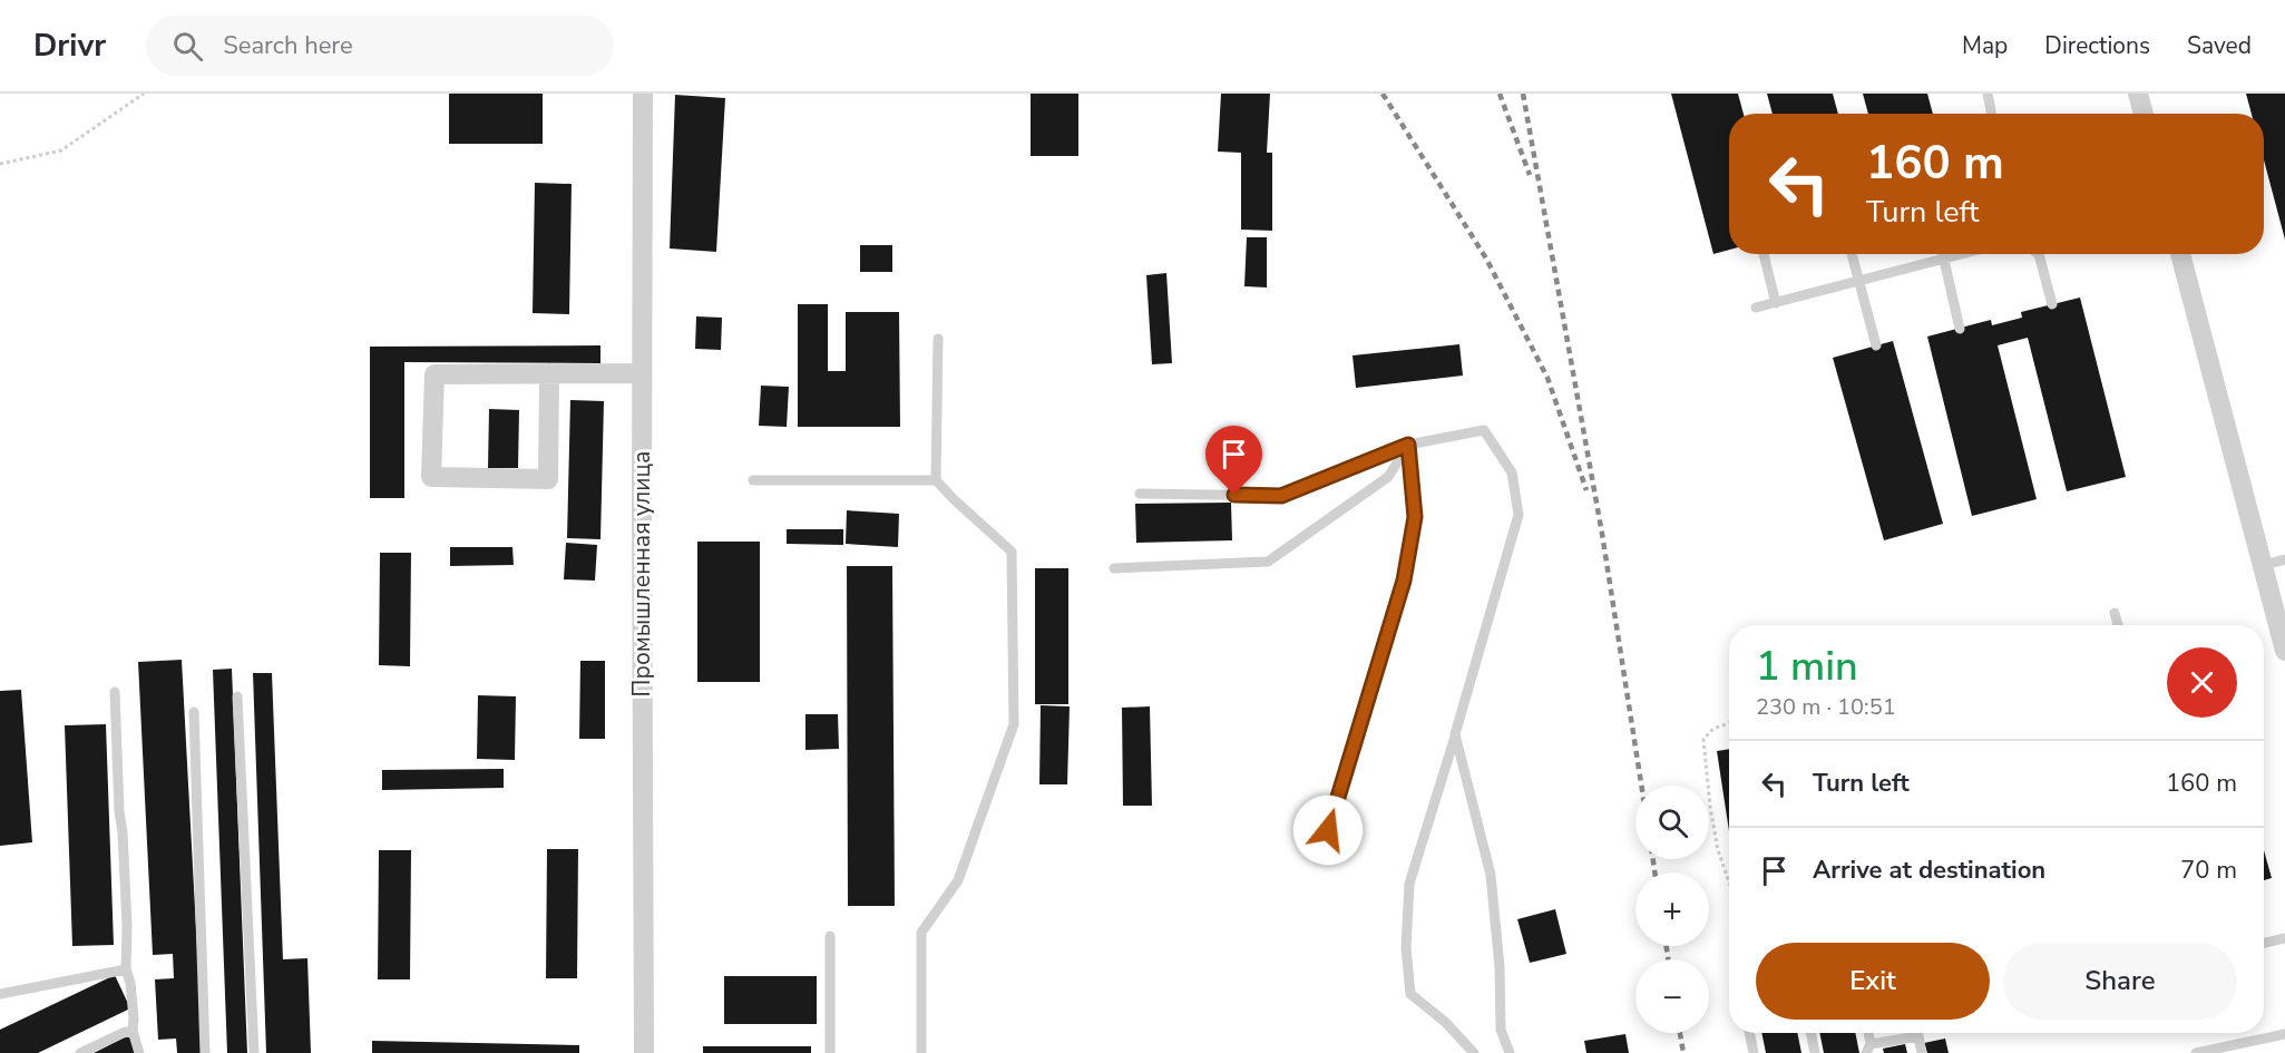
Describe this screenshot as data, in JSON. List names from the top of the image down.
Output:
{
  "streets": {
    "street": ["Промышленная улица"]
  },
  "page": {
    "header": "Drivr",
    "search": "Search here",
    "nav": ["Map", "Directions", "Saved"],
    "turn": ["160 m", "Turn left"],
    "heading": ["1 min", "230 m · 10:51"],
    "list": [
      {
        "name": "Turn left",
        "value": "160 m"
      },
      {
        "name": "Arrive at destination",
        "value": "70 m"
      }
    ],
    "map_buttons": ["+", "−"],
    "buttons": ["Exit", "Share"]
  }
}
